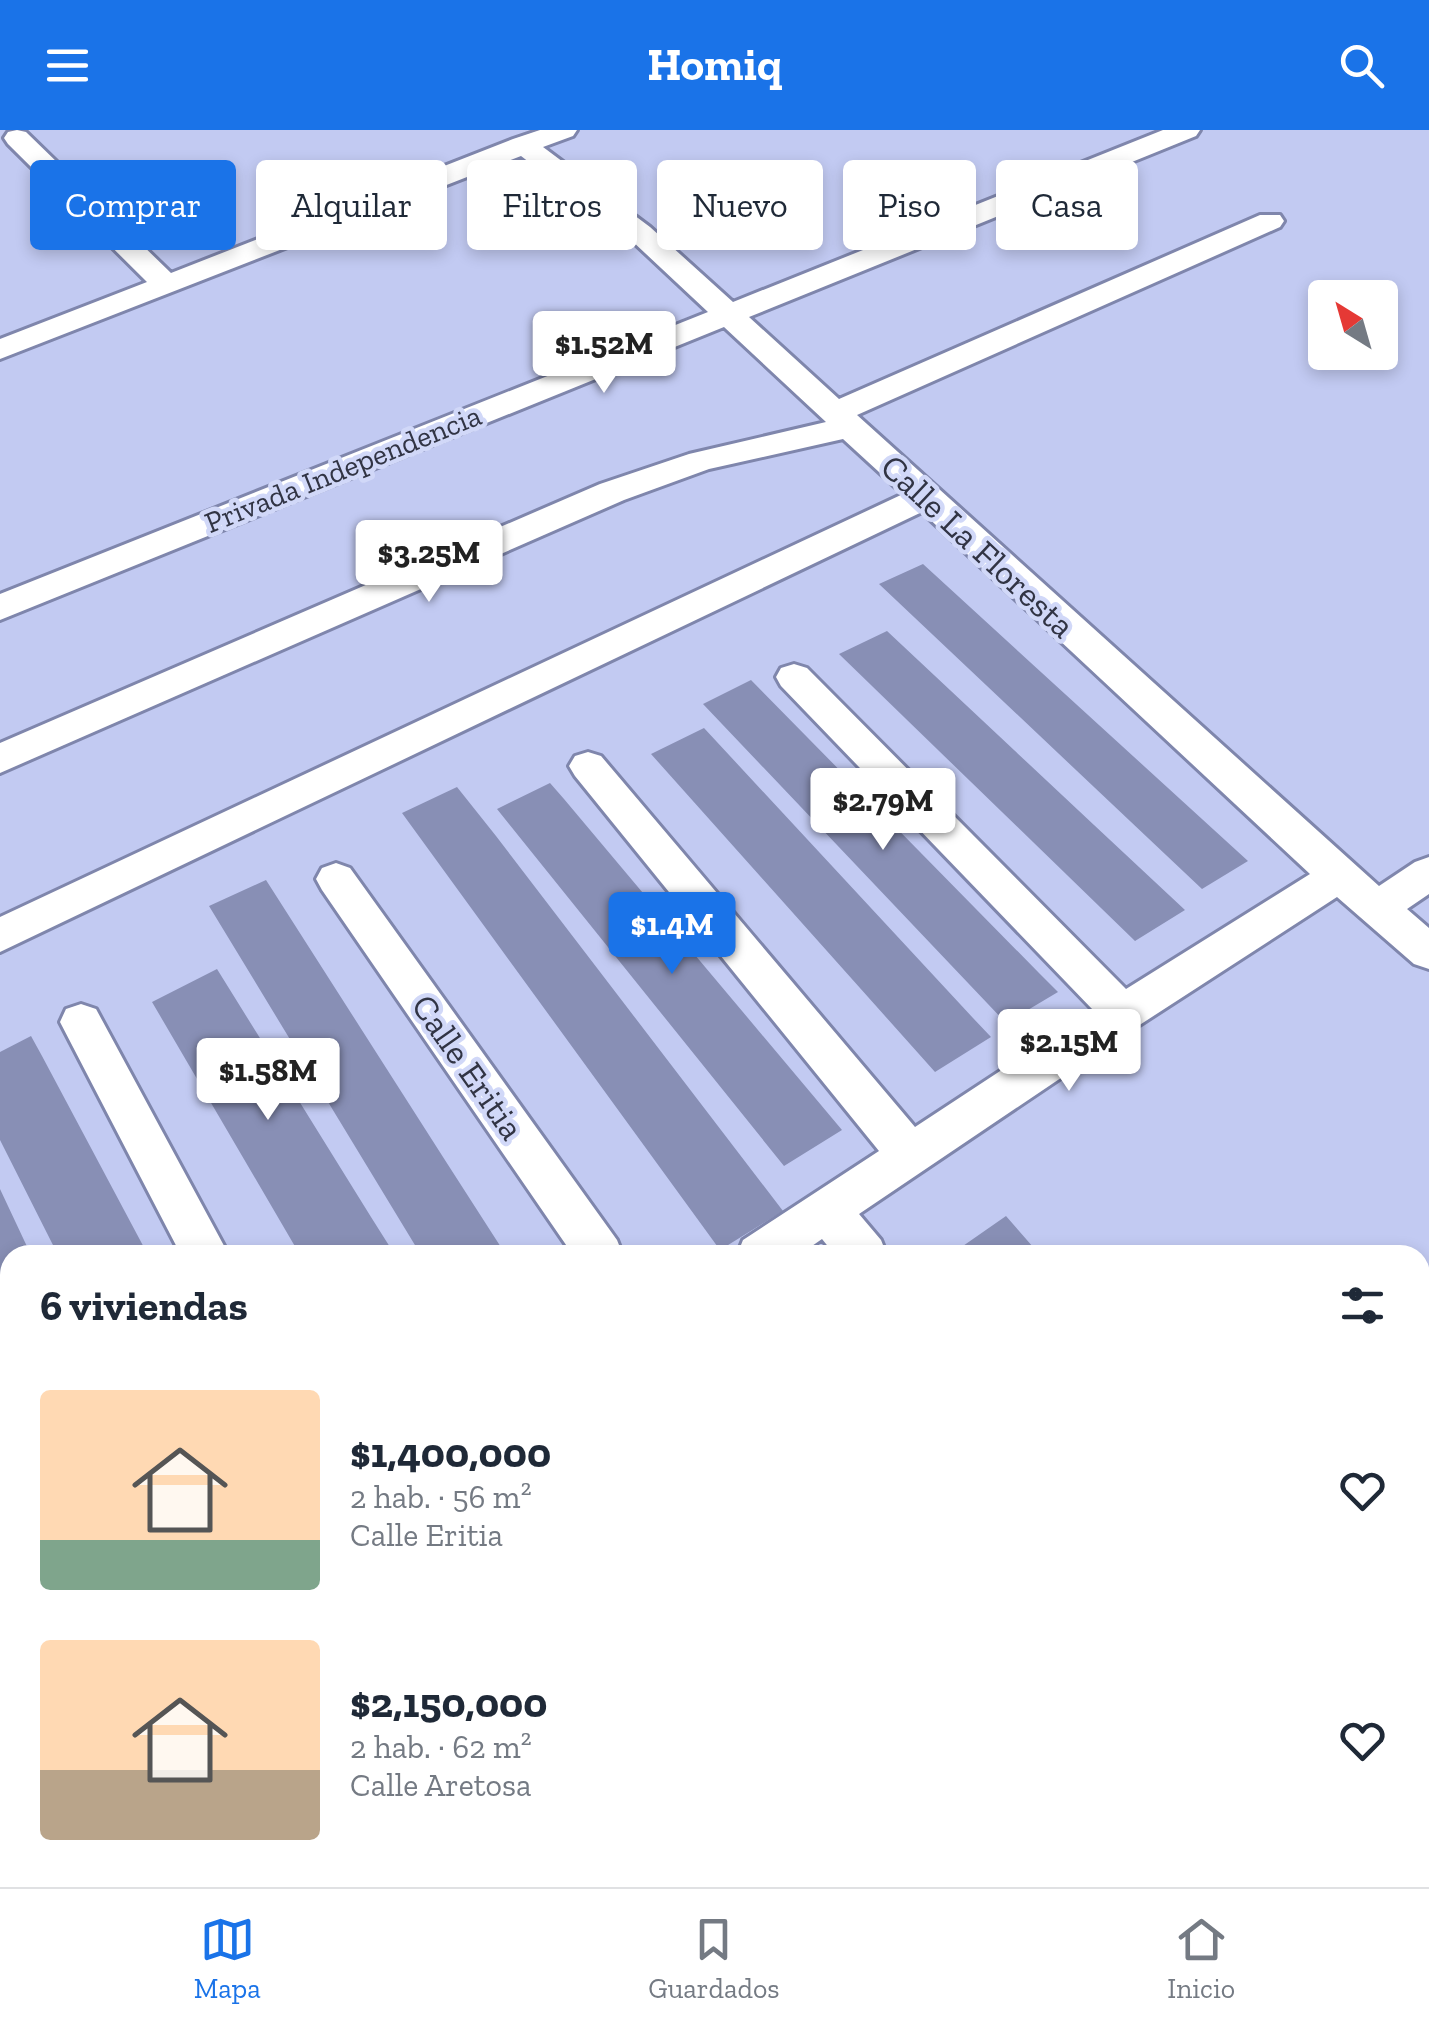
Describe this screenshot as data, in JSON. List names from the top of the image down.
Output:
{
  "streets": {
    "street": ["Privada Independencia", "Calle La Floresta", "Calle Eritia"]
  },
  "crossings": [
    ["Privada Independencia", "Calle La Floresta"]
  ],
  "north": "top left",
  "page": {
    "header": "Homiq",
    "chip": [
      "Comprar",
      "Alquilar",
      "Filtros",
      "Nuevo",
      "Piso",
      "Casa"
    ],
    "price": [
      "$1.52M",
      "$3.25M",
      "$2.79M",
      "$1.4M",
      "$2.15M",
      "$1.58M"
    ],
    "heading": "6 viviendas",
    "list": [
      {
        "name": "$1,400,000",
        "note": "2 hab. · 56 m² · Calle Eritia"
      },
      {
        "name": "$2,150,000",
        "note": "2 hab. · 62 m² · Calle Aretosa"
      }
    ],
    "tabs": ["Mapa", "Guardados", "Inicio"]
  }
}
